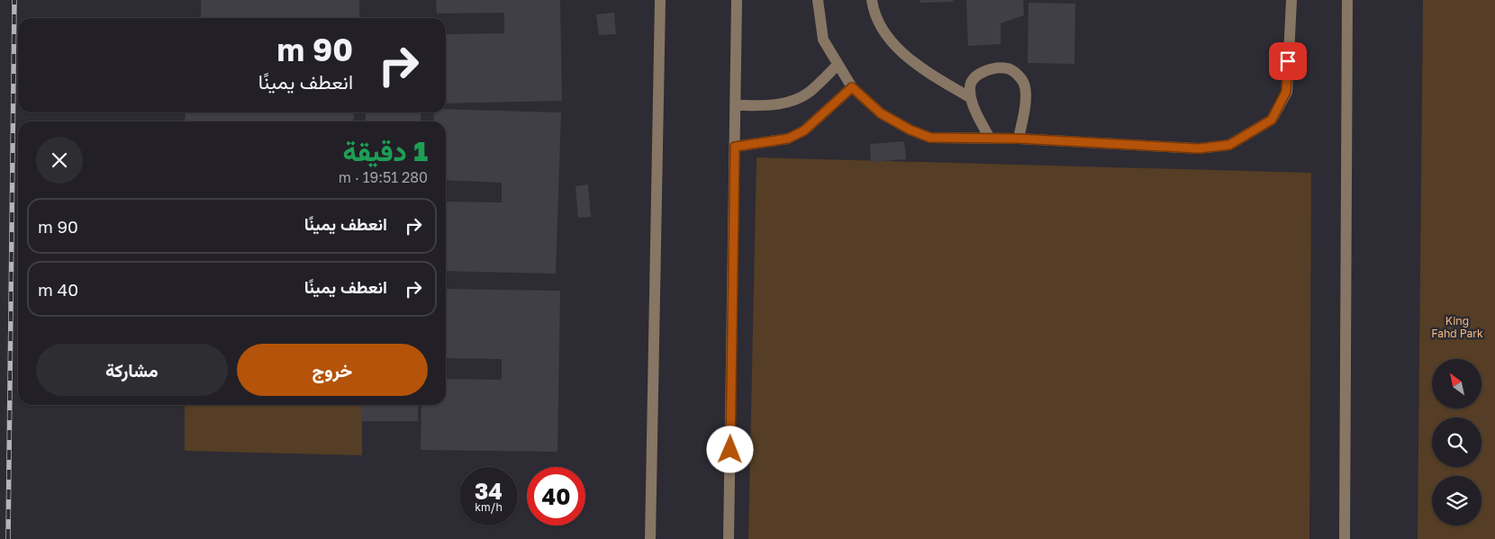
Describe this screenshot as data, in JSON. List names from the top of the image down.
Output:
{
  "parks": ["King Fahd Park"],
  "north": "top left",
  "page": {
    "turn": ["90 m", "انعطف يمينًا"],
    "heading": ["1 دقيقة", "280 m · 19:51"],
    "list": [
      {
        "name": "انعطف يمينًا",
        "value": "90 m"
      },
      {
        "name": "انعطف يمينًا",
        "value": "40 m"
      }
    ],
    "buttons": ["خروج", "مشاركة"],
    "speed": "34 km/h",
    "limit": "40"
  }
}
